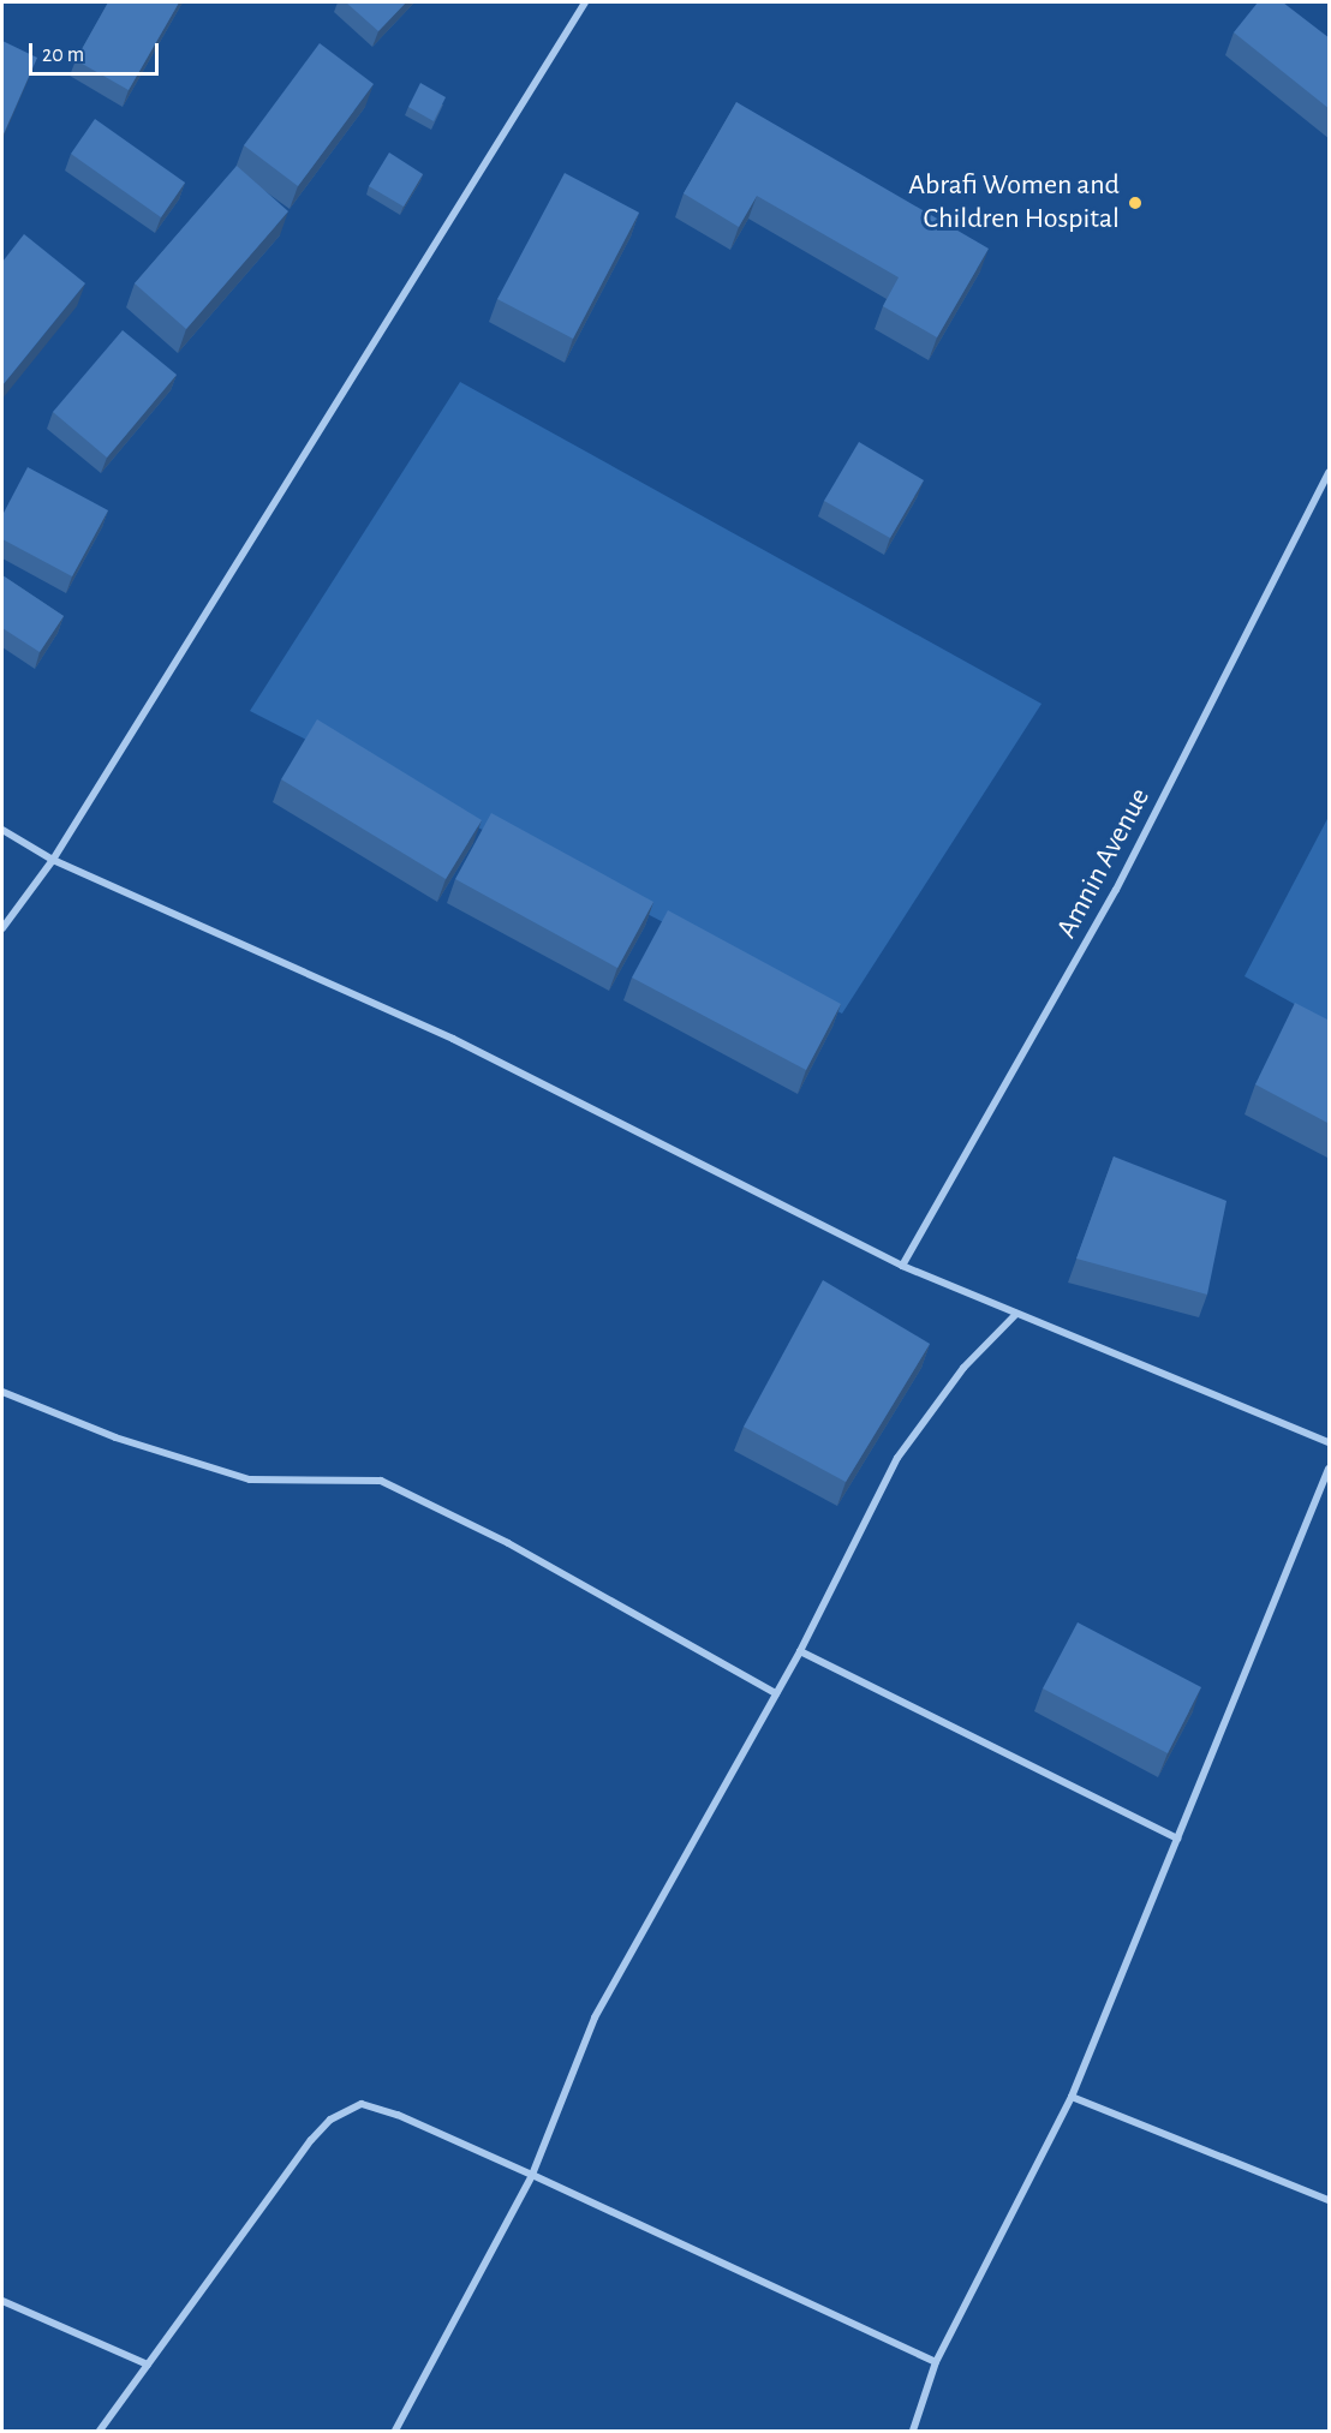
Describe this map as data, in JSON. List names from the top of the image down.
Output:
{
  "streets": {
    "street": ["Amnin Avenue"]
  },
  "places": ["Abrafi Women and Children Hospital"],
  "scale_bar": "20 m"
}
